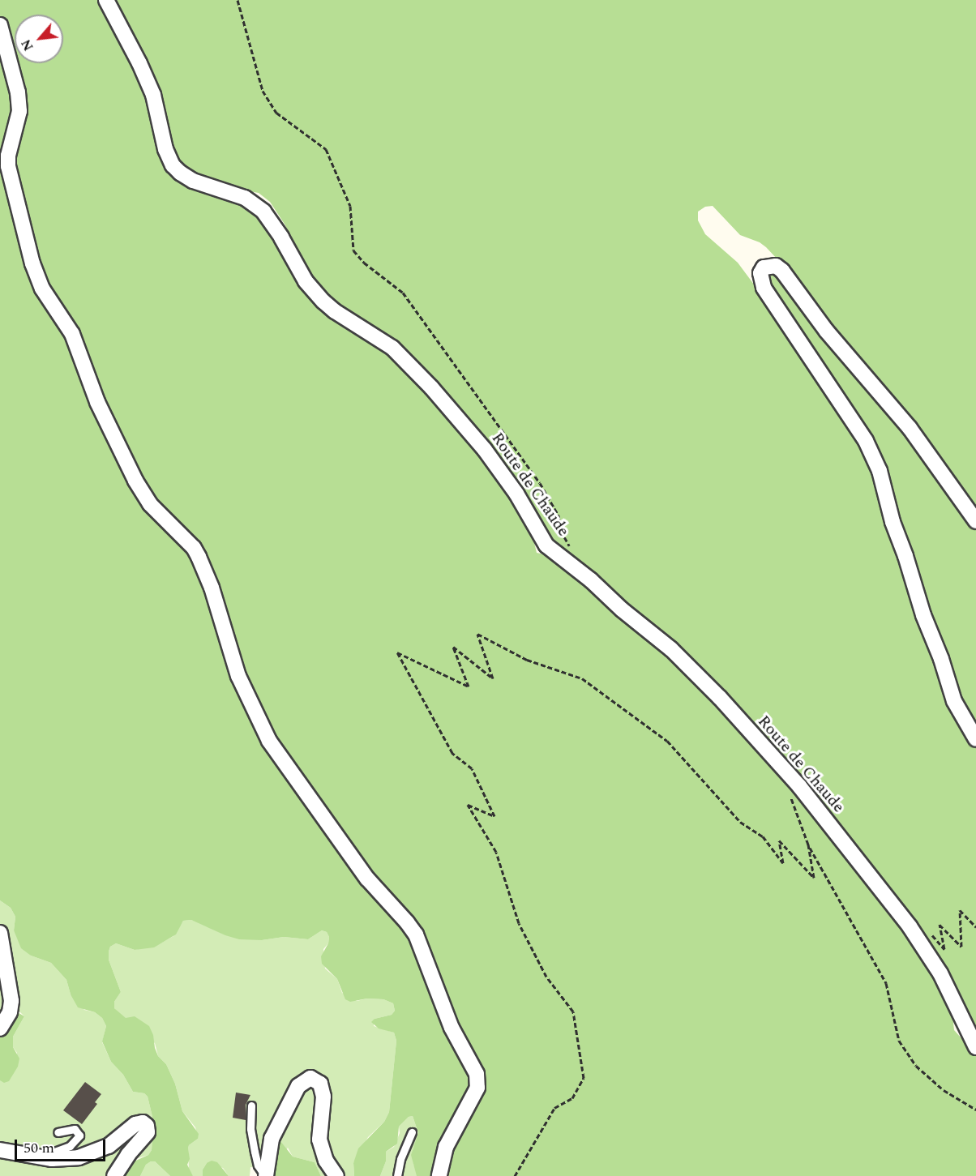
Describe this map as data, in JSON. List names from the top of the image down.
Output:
{
  "streets": {
    "street": ["Route de Chaude"]
  },
  "scale_bar": "50 m",
  "north": "bottom left"
}
